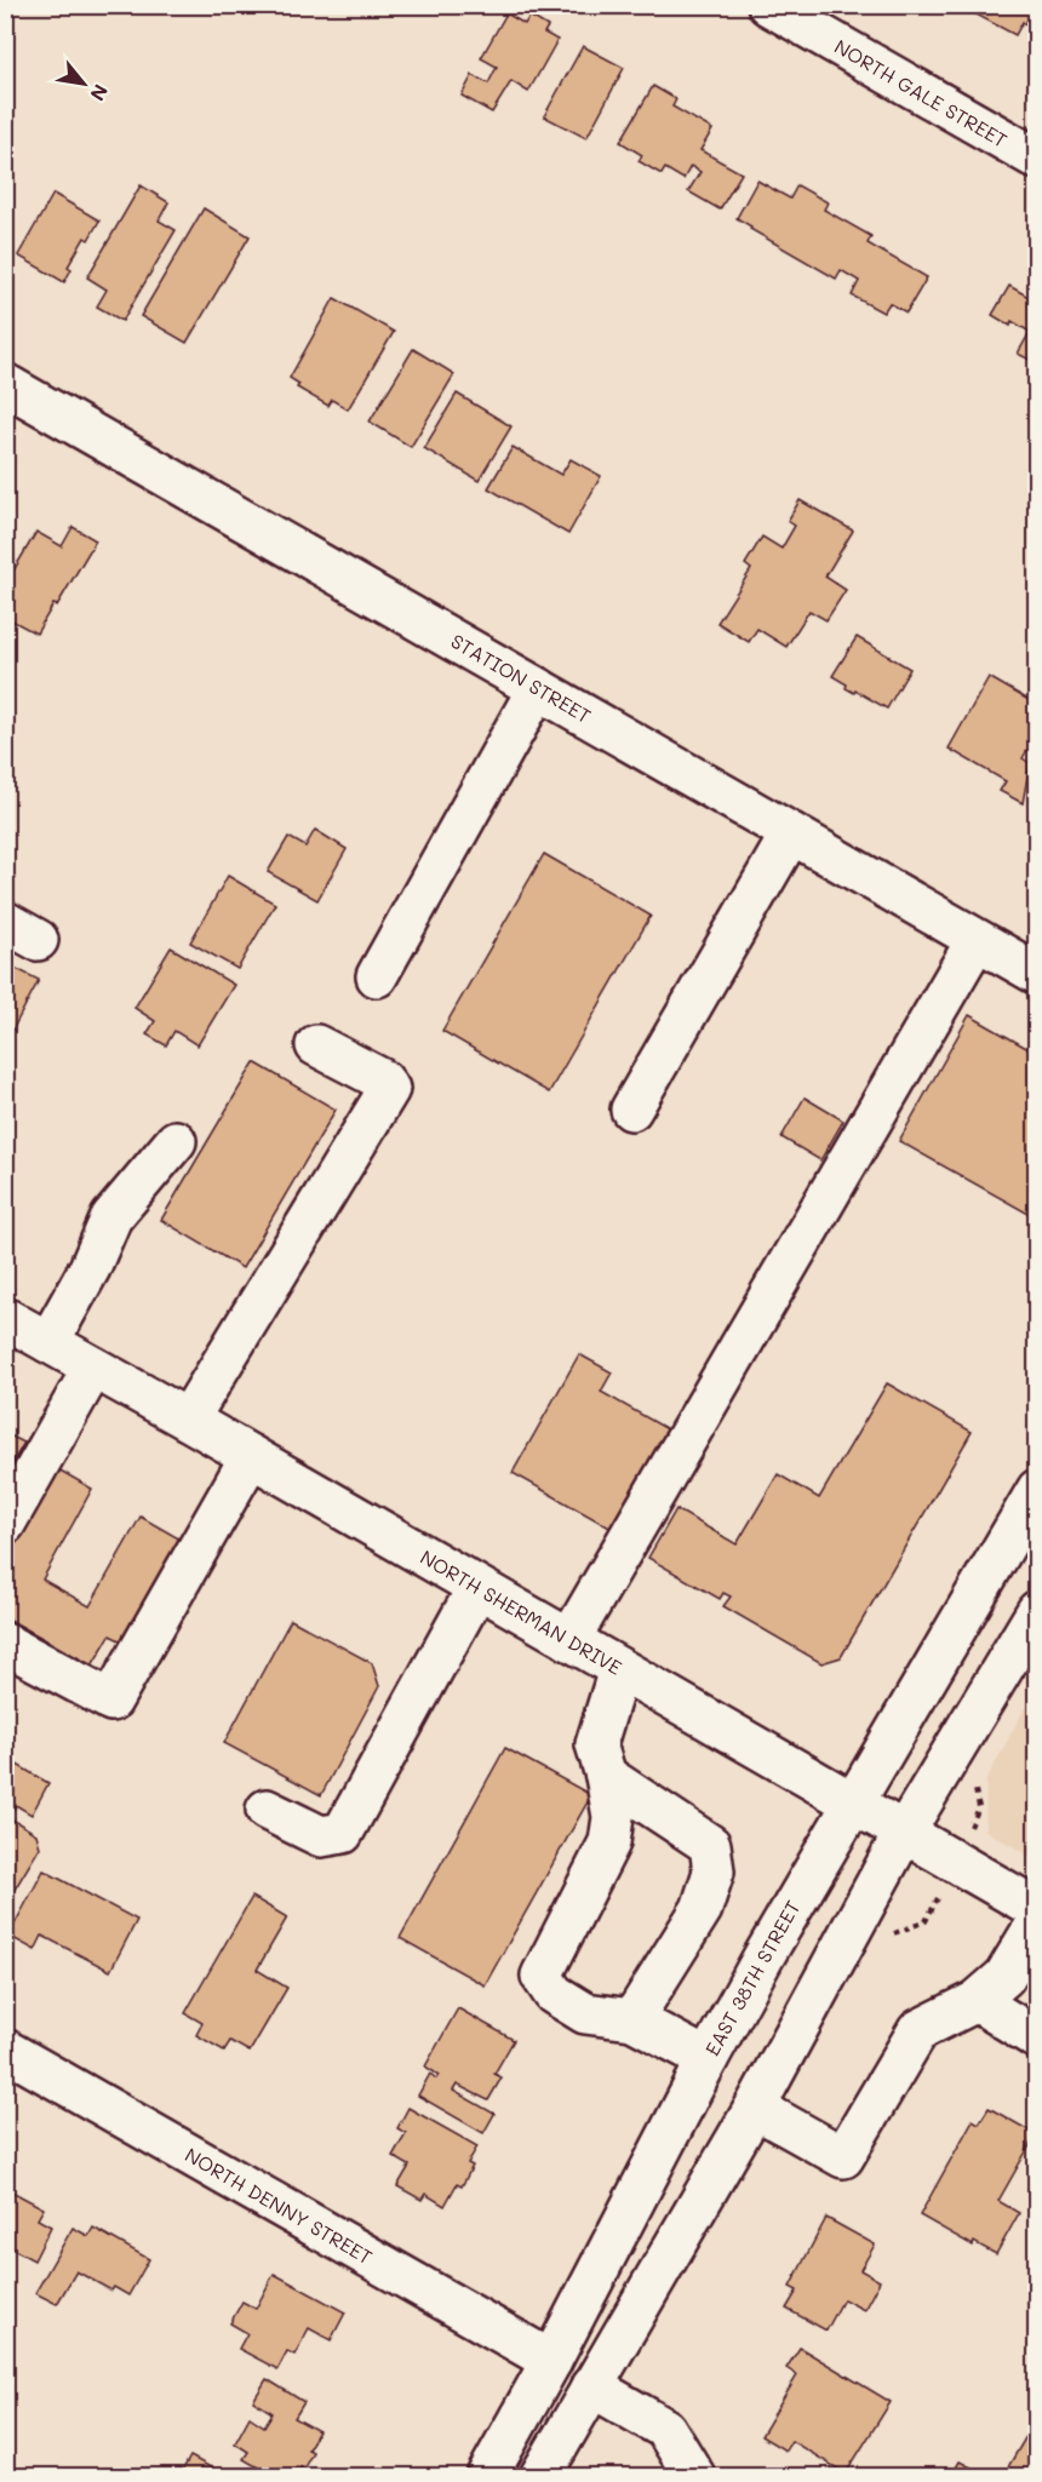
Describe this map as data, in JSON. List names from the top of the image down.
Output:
{
  "streets": {
    "main road": [
      "NORTH GALE STREET",
      "STATION STREET",
      "NORTH SHERMAN DRIVE",
      "EAST 38TH STREET",
      "NORTH DENNY STREET"
    ]
  },
  "crossings": [
    ["NORTH SHERMAN DRIVE", "EAST 38TH STREET"],
    ["EAST 38TH STREET", "NORTH DENNY STREET"]
  ],
  "north": "bottom right"
}
